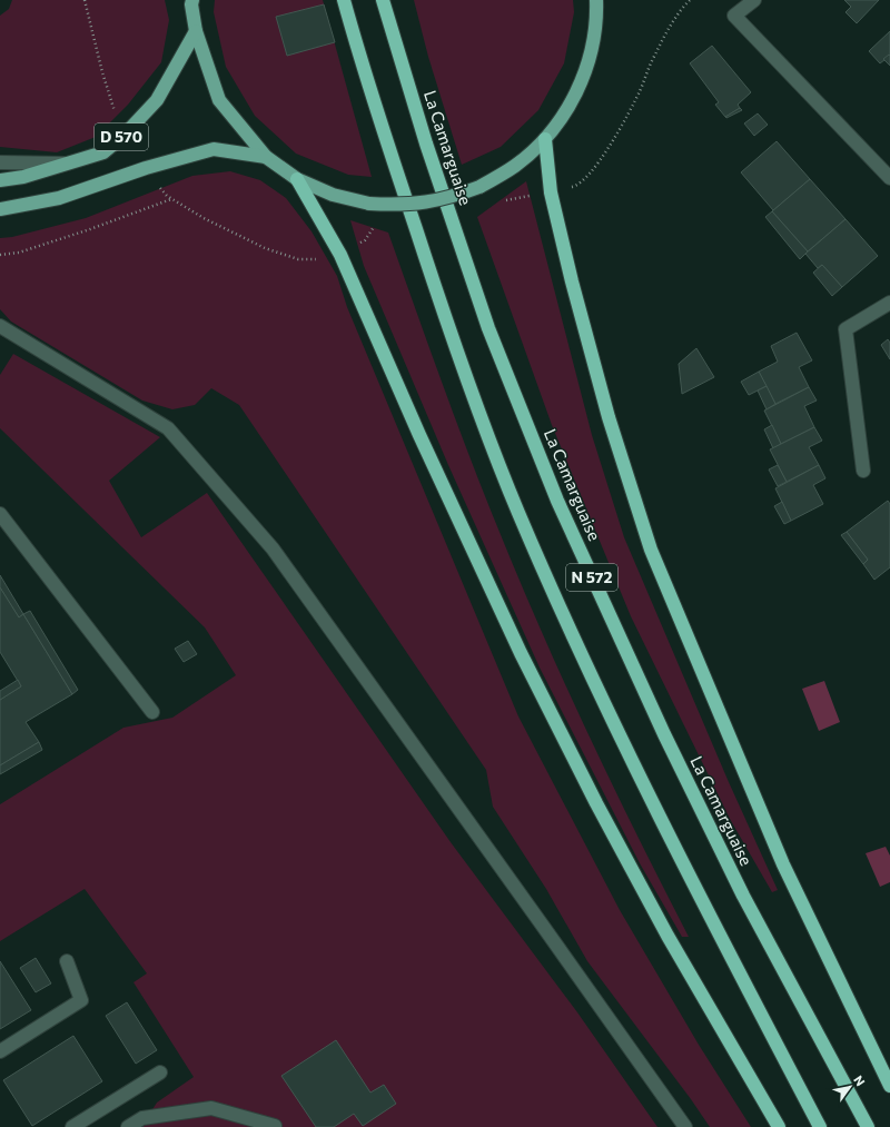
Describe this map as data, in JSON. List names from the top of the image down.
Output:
{
  "streets": {
    "highway": ["La Camarguaise", "N 572"],
    "main road": ["D 570"]
  },
  "north": "top right"
}
